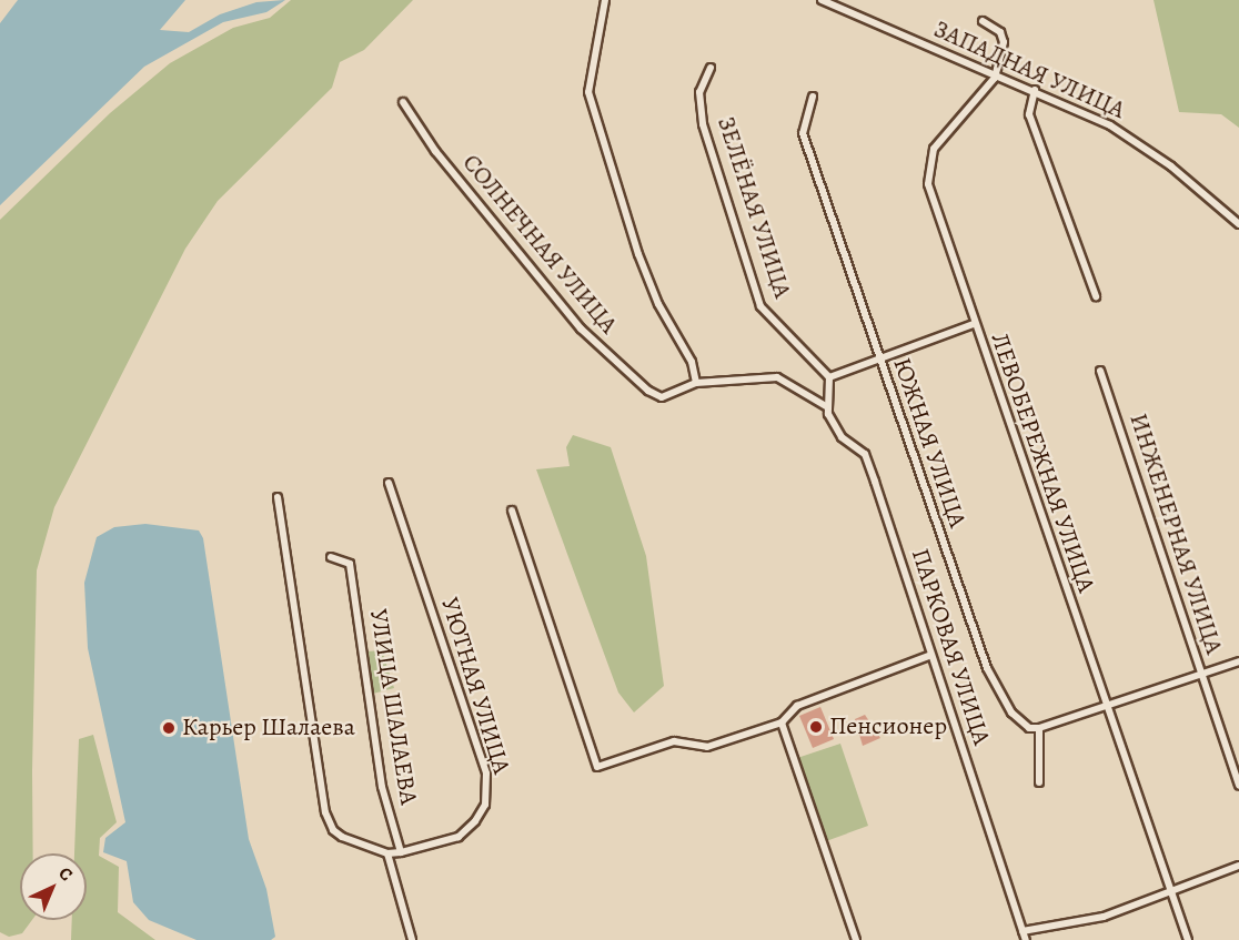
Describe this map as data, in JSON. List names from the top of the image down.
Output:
{
  "streets": {
    "street": [
      "ЗАПАДНАЯ УЛИЦА",
      "ЗЕЛЁНАЯ УЛИЦА",
      "СОЛНЕЧНАЯ УЛИЦА",
      "ЮЖНАЯ УЛИЦА",
      "ЛЕВОБЕРЕЖНАЯ УЛИЦА",
      "ИНЖЕНЕРНАЯ УЛИЦА",
      "ПАРКОВАЯ УЛИЦА",
      "УЮТНАЯ УЛИЦА",
      "УЛИЦА ШАЛАЕВА"
    ]
  },
  "crossings": [
    ["ЗАПАДНАЯ УЛИЦА", "ЛЕВОБЕРЕЖНАЯ УЛИЦА"],
    ["УЮТНАЯ УЛИЦА", "УЛИЦА ШАЛАЕВА"]
  ],
  "places": ["Пенсионер", "Карьер Шалаева"],
  "north": "top right"
}
